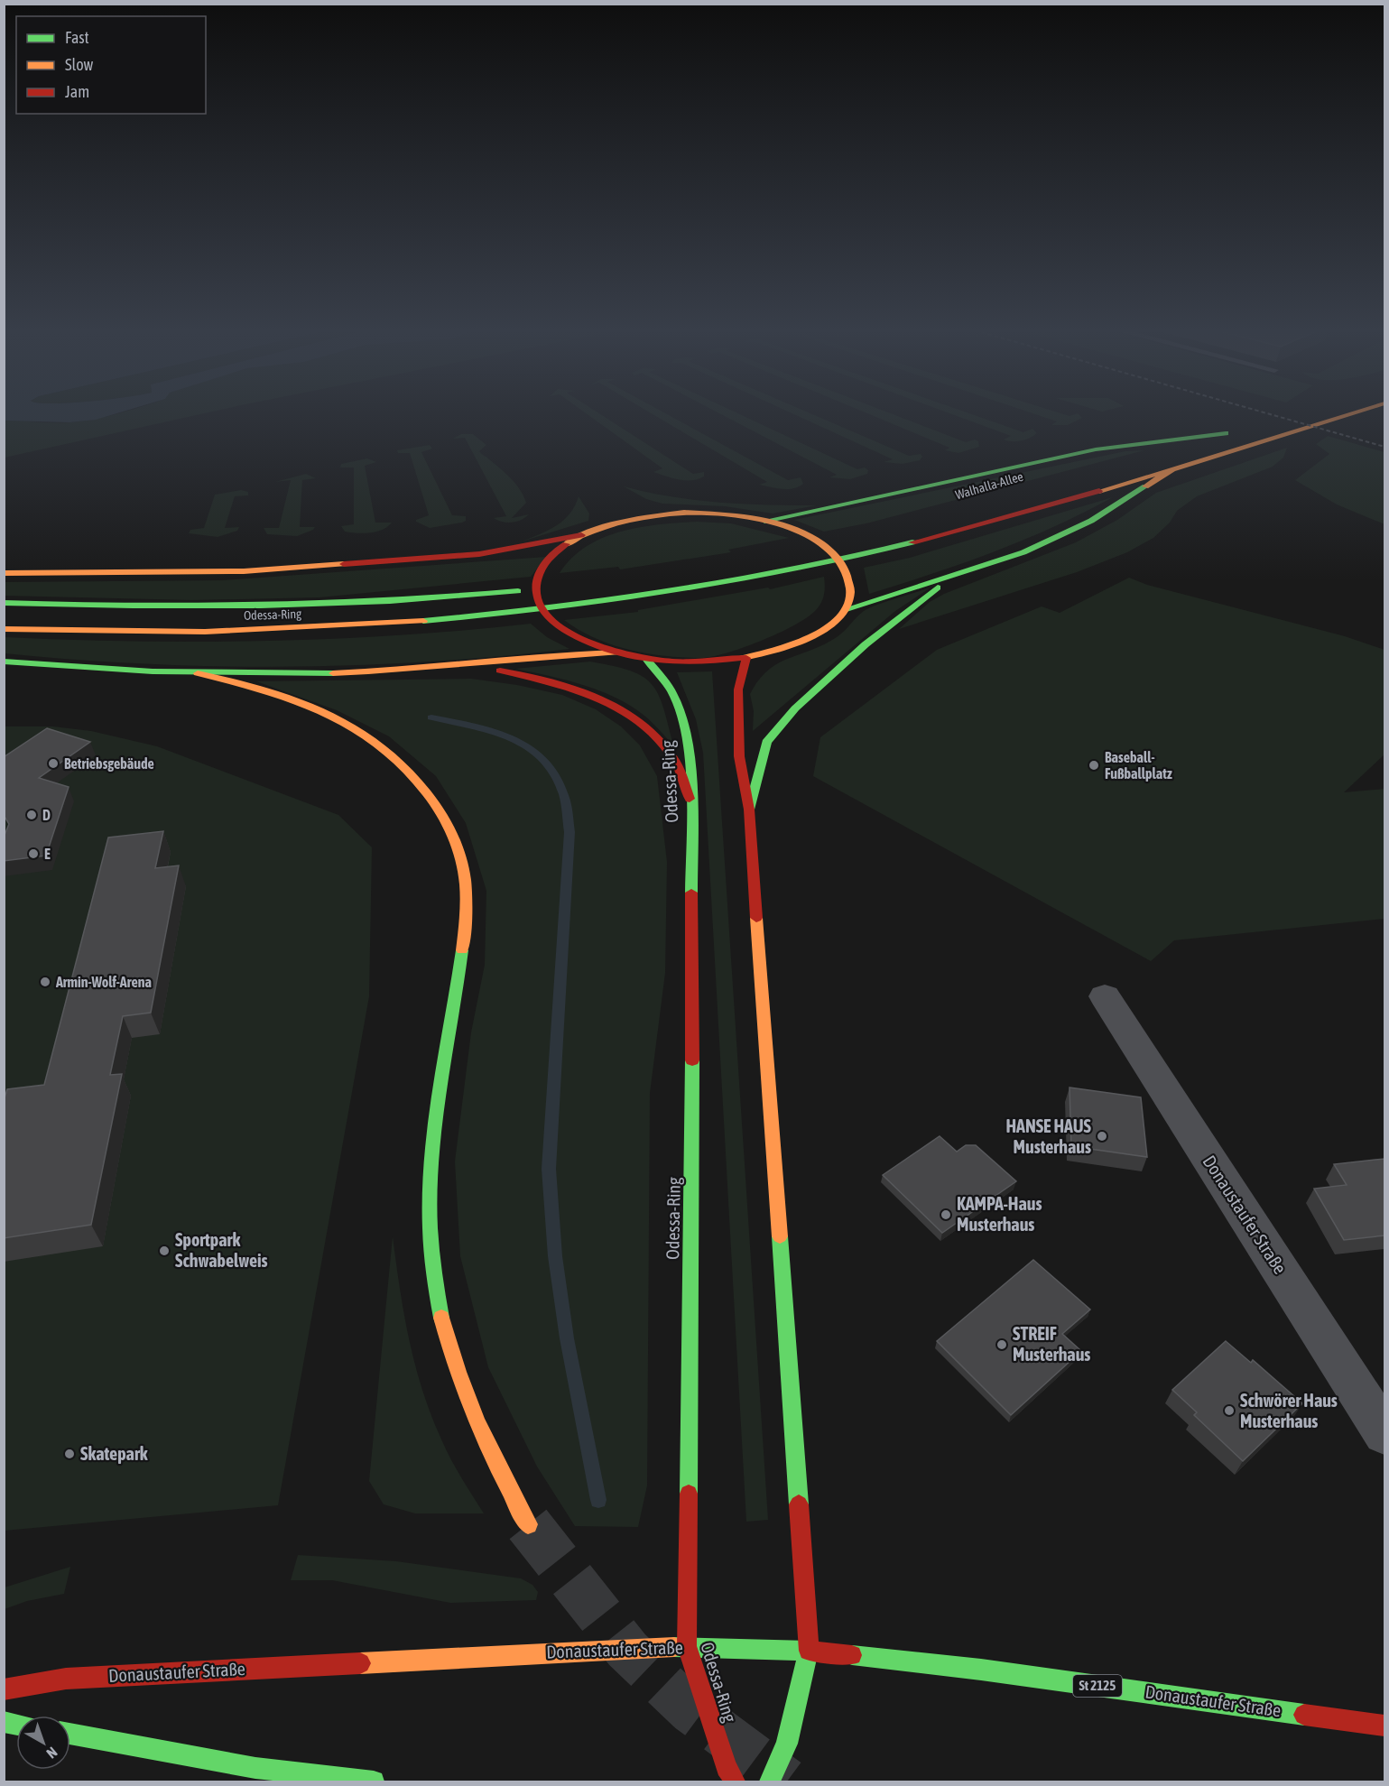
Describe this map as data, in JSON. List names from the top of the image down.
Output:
{
  "streets": {
    "main road": ["Odessa-Ring", "Donaustaufer Straße", "St 2125"]
  },
  "crossings": [
    ["Odessa-Ring", "Donaustaufer Straße"]
  ],
  "places": [
    "Betriebsgebäude",
    "Baseball- Fußballplatz",
    "D",
    "E",
    "Armin-Wolf-Arena",
    "HANSE HAUS Musterhaus",
    "KAMPA-Haus Musterhaus",
    "Sportpark Schwabelweis",
    "STREIF Musterhaus",
    "Schwörer Haus Musterhaus",
    "Skatepark"
  ],
  "legend": ["Fast", "Slow", "Jam"],
  "north": "bottom right"
}
